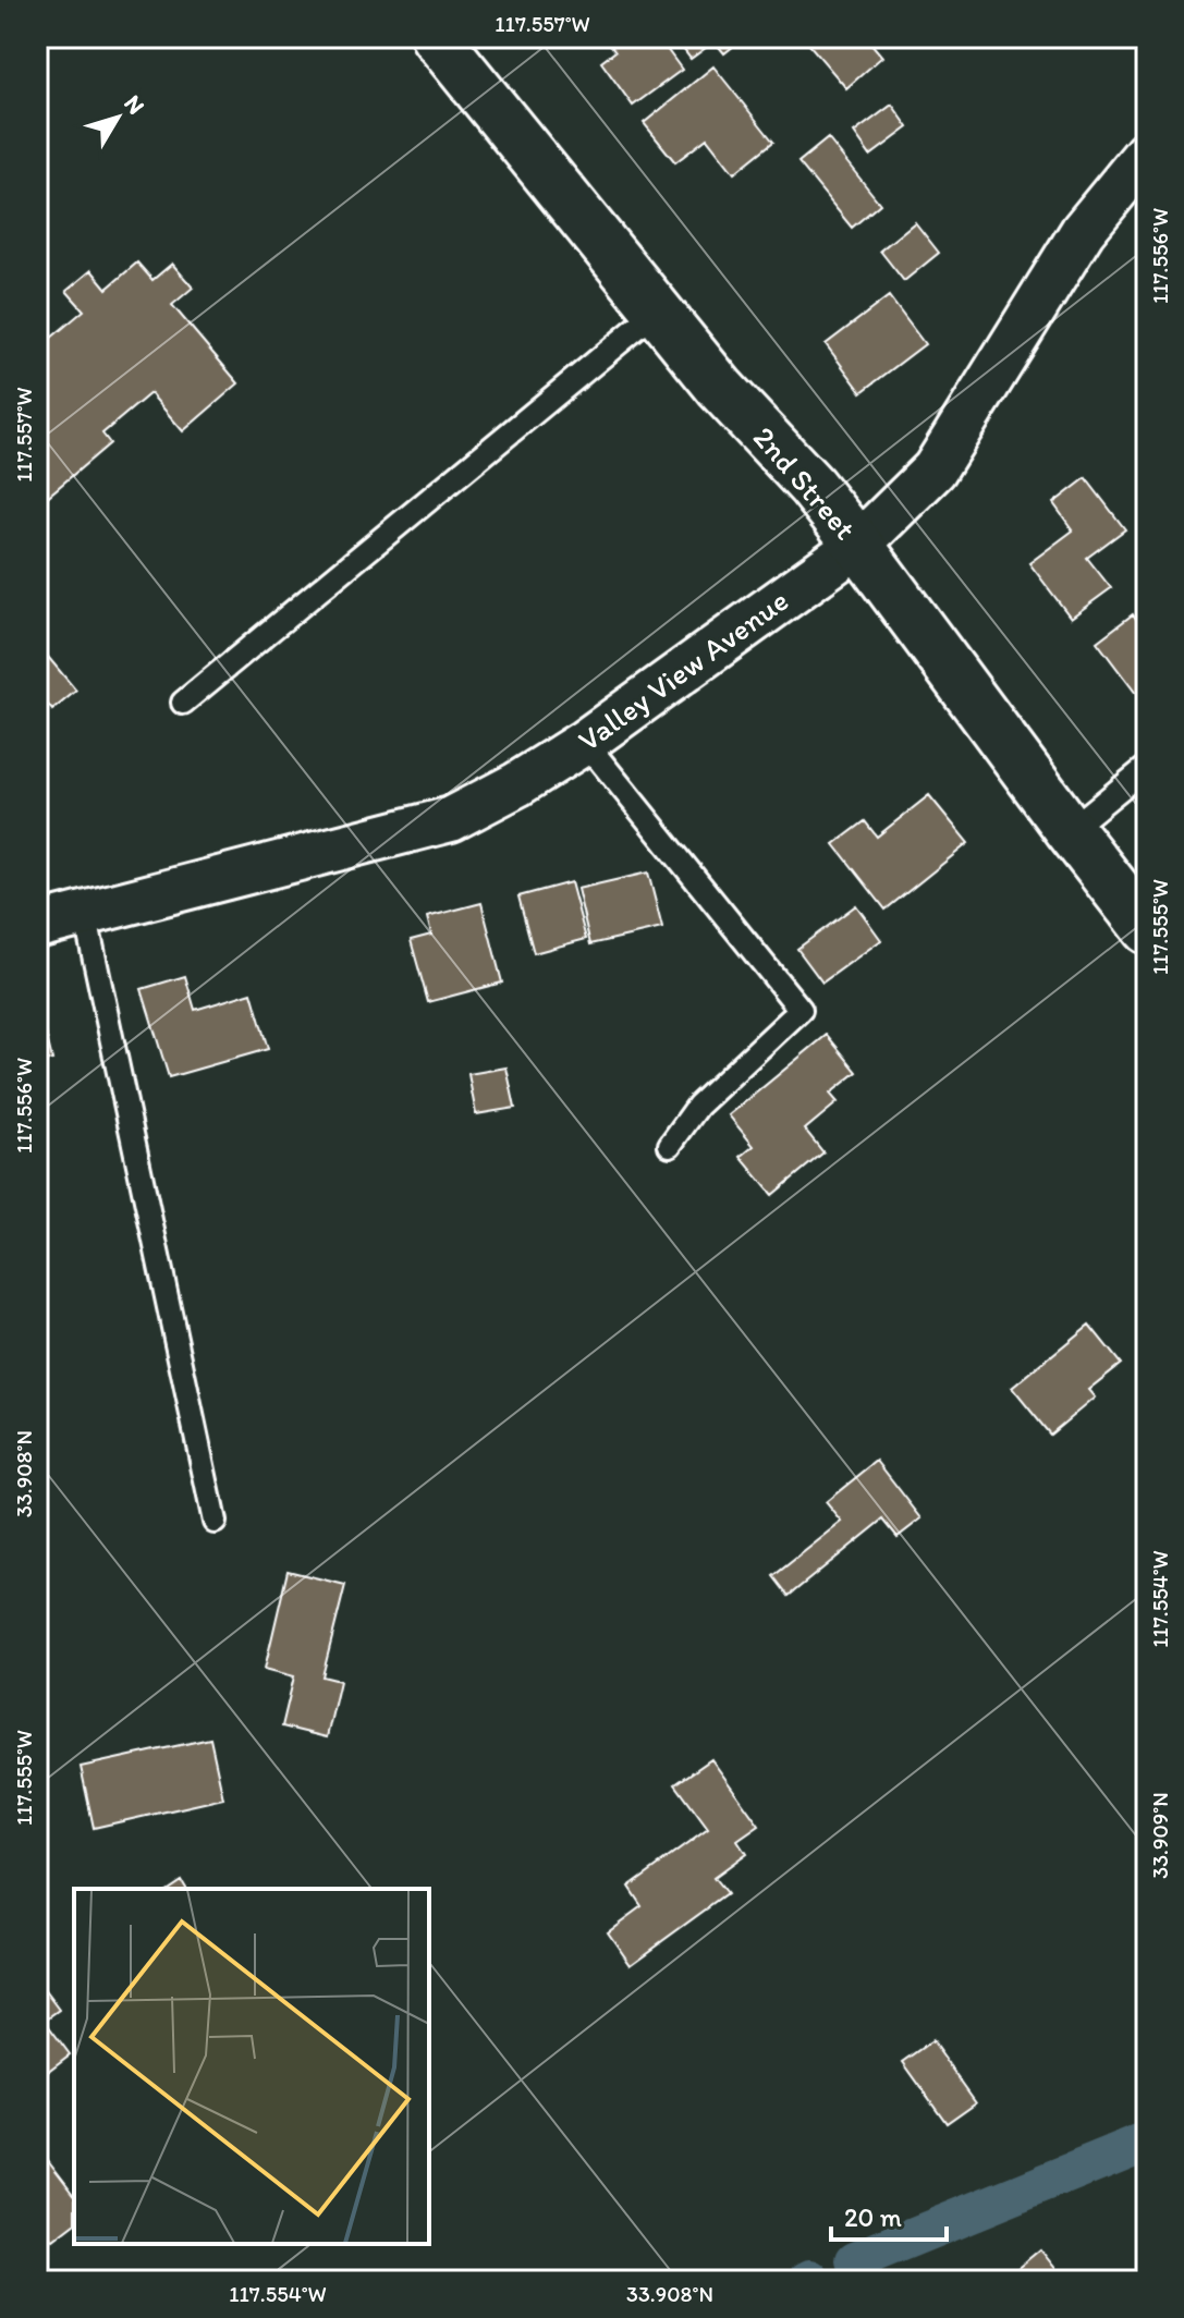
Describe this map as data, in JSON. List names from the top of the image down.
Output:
{
  "streets": {
    "street": ["2nd Street", "Valley View Avenue"]
  },
  "crossings": [
    ["2nd Street", "Valley View Avenue"]
  ],
  "scale_bar": "20 m",
  "north": "top right",
  "coordinates": [
    "117.557°W",
    "117.556°W",
    "117.555°W",
    "33.908°N",
    "117.554°W",
    "33.909°N"
  ]
}
